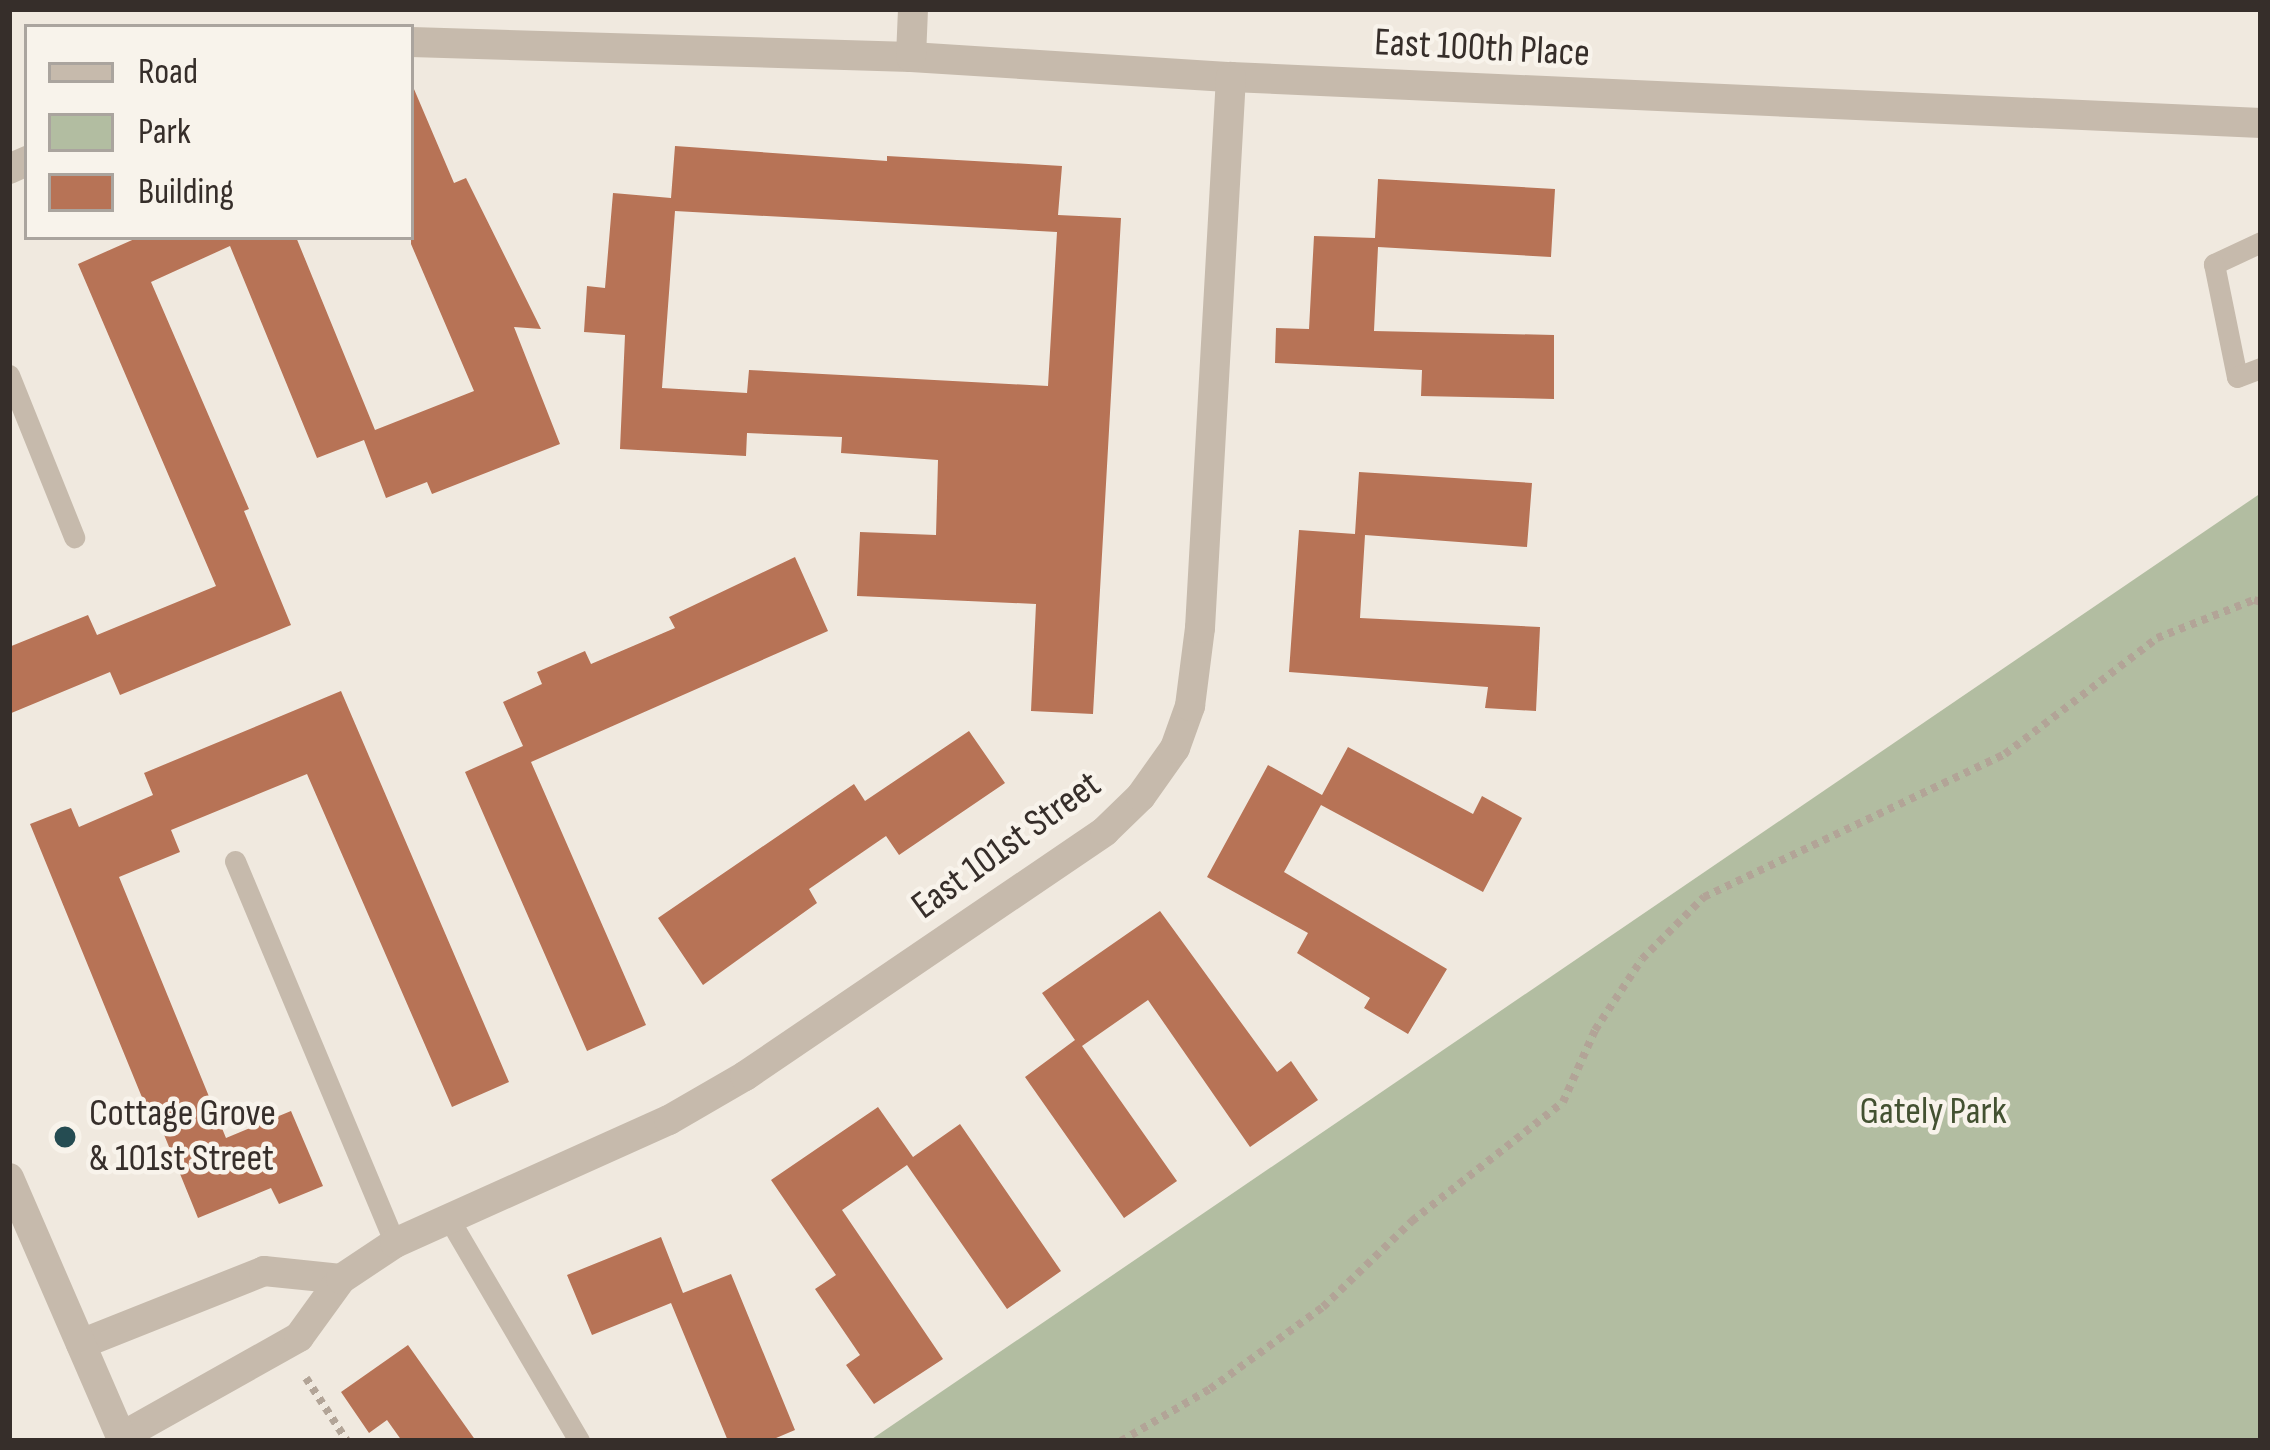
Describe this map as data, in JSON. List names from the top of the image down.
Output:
{
  "streets": {
    "street": ["East 100th Place", "East 101st Street"]
  },
  "crossings": [
    ["East 100th Place", "East 101st Street"]
  ],
  "parks": ["Gately Park"],
  "places": ["Cottage Grove & 101st Street"],
  "legend": ["Road", "Park", "Building"]
}
